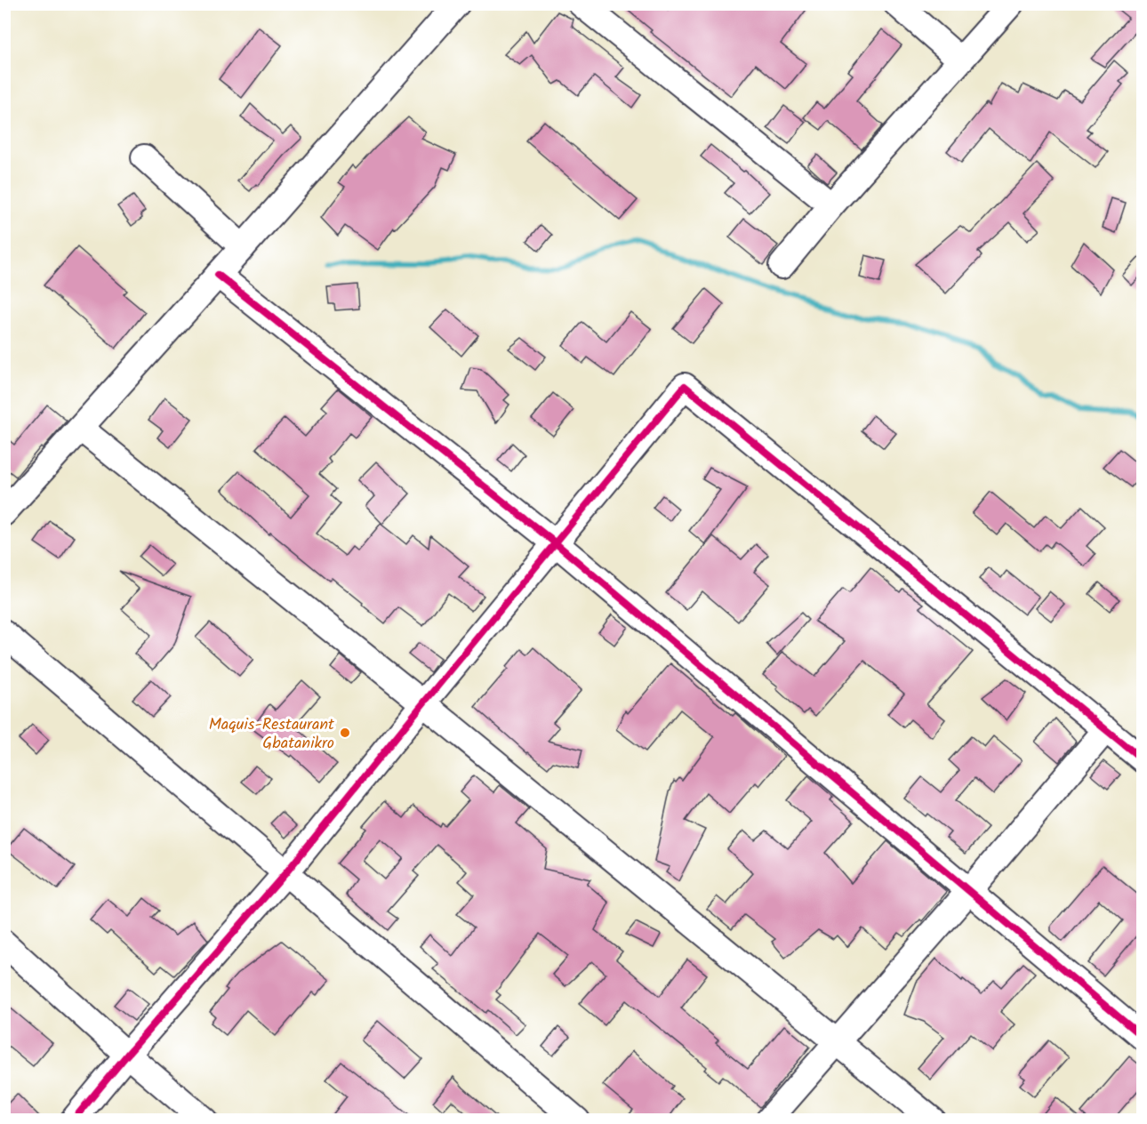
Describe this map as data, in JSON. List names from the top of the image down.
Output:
{
  "places": ["Maquis-Restaurant Gbatanikro"]
}
